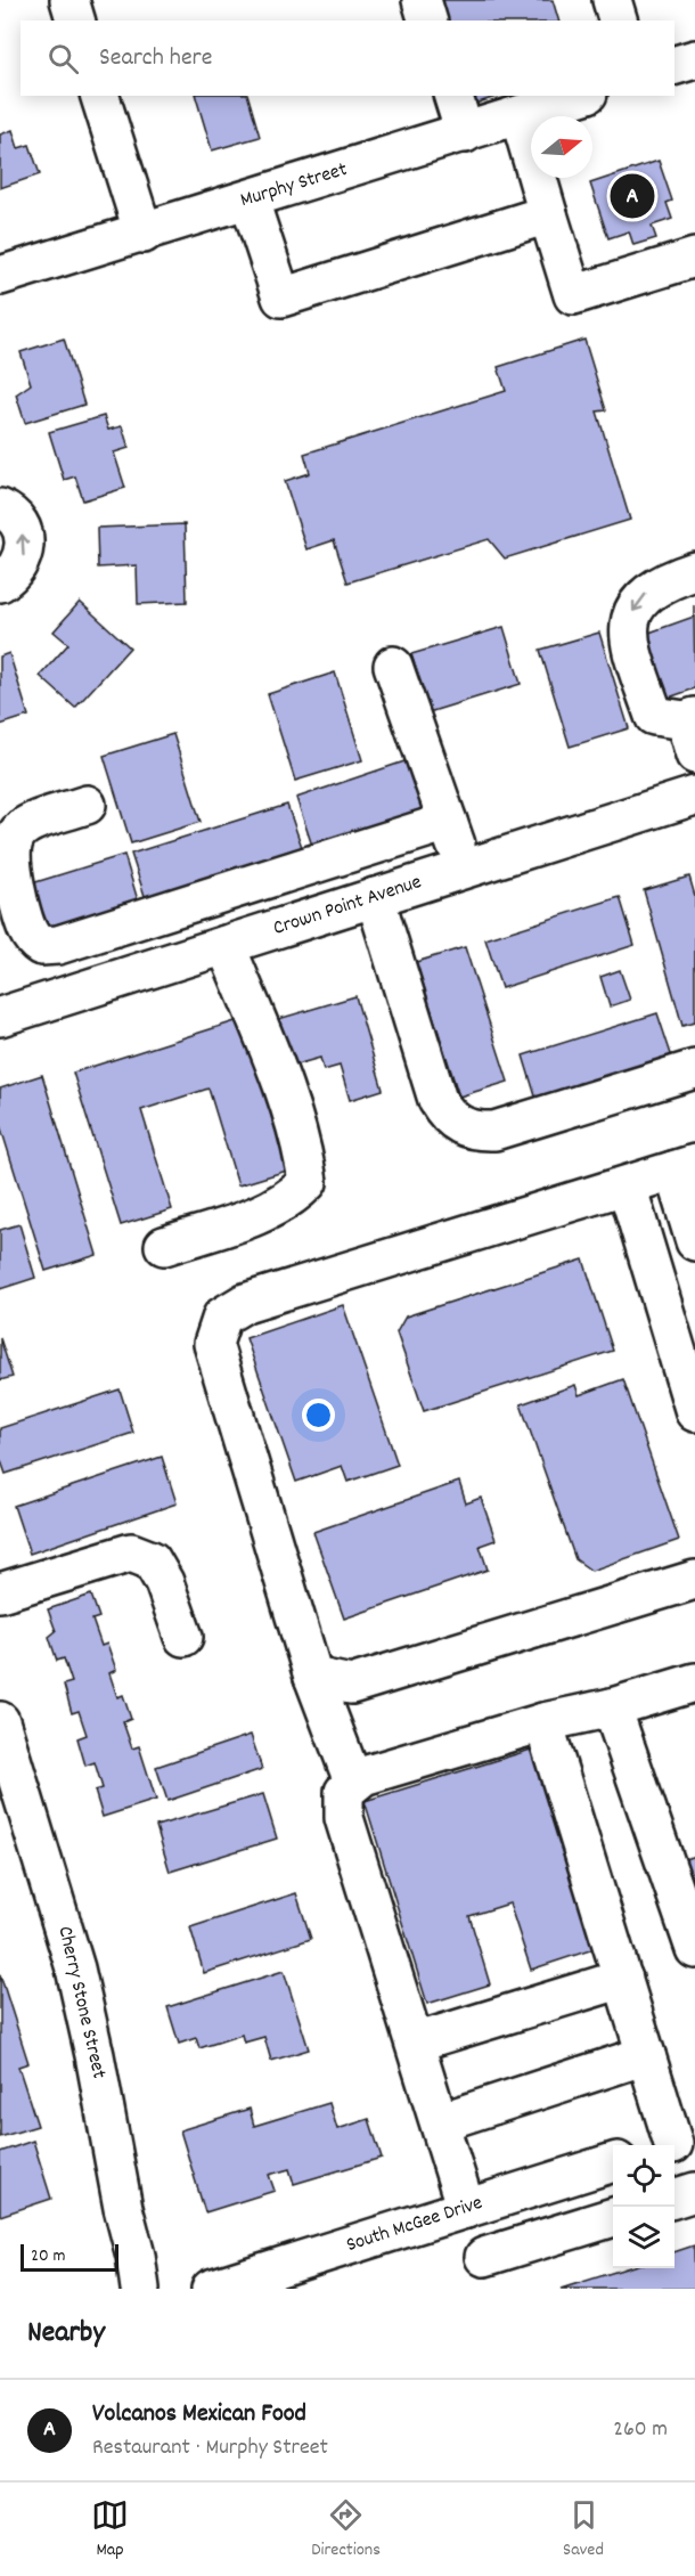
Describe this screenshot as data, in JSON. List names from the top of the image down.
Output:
{
  "streets": {
    "street": [
      "Murphy Street",
      "Crown Point Avenue",
      "Cherry Stone Street",
      "South McGee Drive"
    ]
  },
  "scale_bar": "20 m",
  "north": "right",
  "page": {
    "search": "Search here",
    "pins": "A",
    "scale": "20 m",
    "heading": "Nearby",
    "list": [
      {
        "mark": "A",
        "name": "Volcanos Mexican Food",
        "note": "Restaurant · Murphy Street",
        "value": "260 m"
      }
    ],
    "nav": ["Map", "Directions", "Saved"]
  }
}
